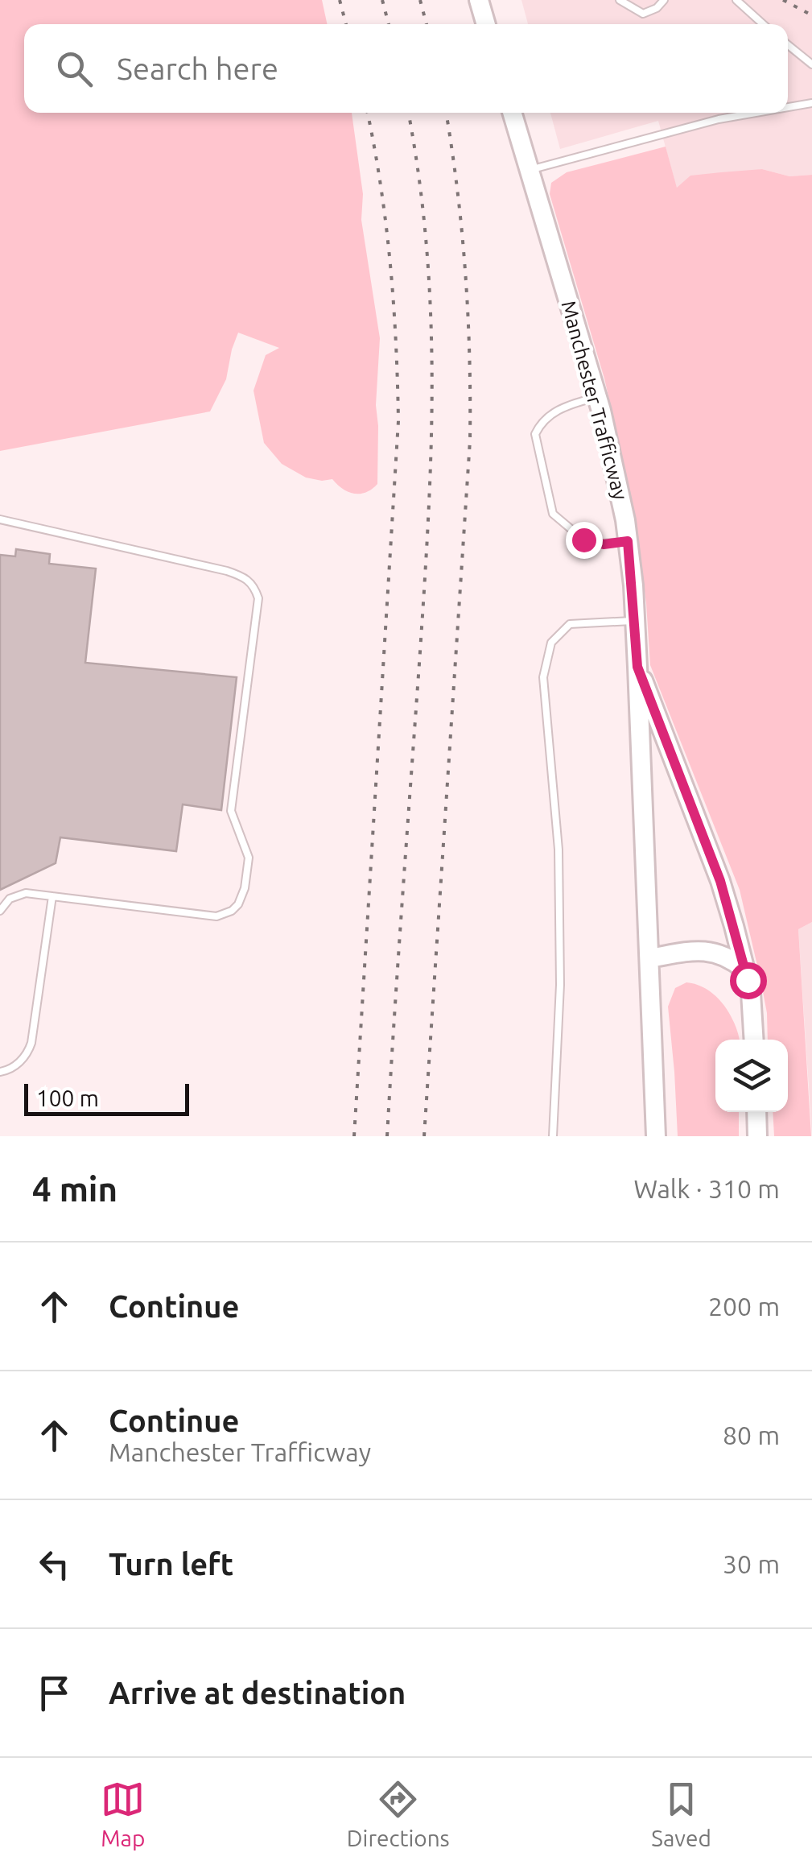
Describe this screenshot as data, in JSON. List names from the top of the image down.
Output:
{
  "streets": {
    "main road": ["Manchester Trafficway"]
  },
  "scale_bar": "100 m",
  "page": {
    "search": "Search here",
    "scale": "100 m",
    "heading": ["4 min", "Walk · 310 m"],
    "list": [
      ["Continue", "200 m"],
      ["Continue", "Manchester Trafficway", "80 m"],
      ["Turn left", "30 m"],
      "Arrive at destination"
    ],
    "nav": ["Map", "Directions", "Saved"]
  }
}
